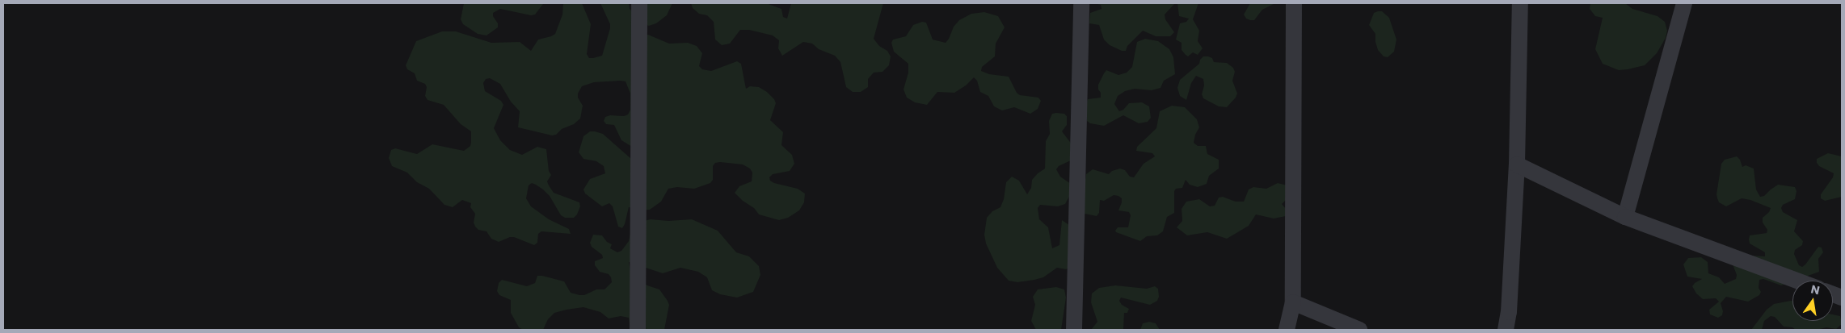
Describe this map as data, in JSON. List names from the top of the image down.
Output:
{
  "north": "top"
}
